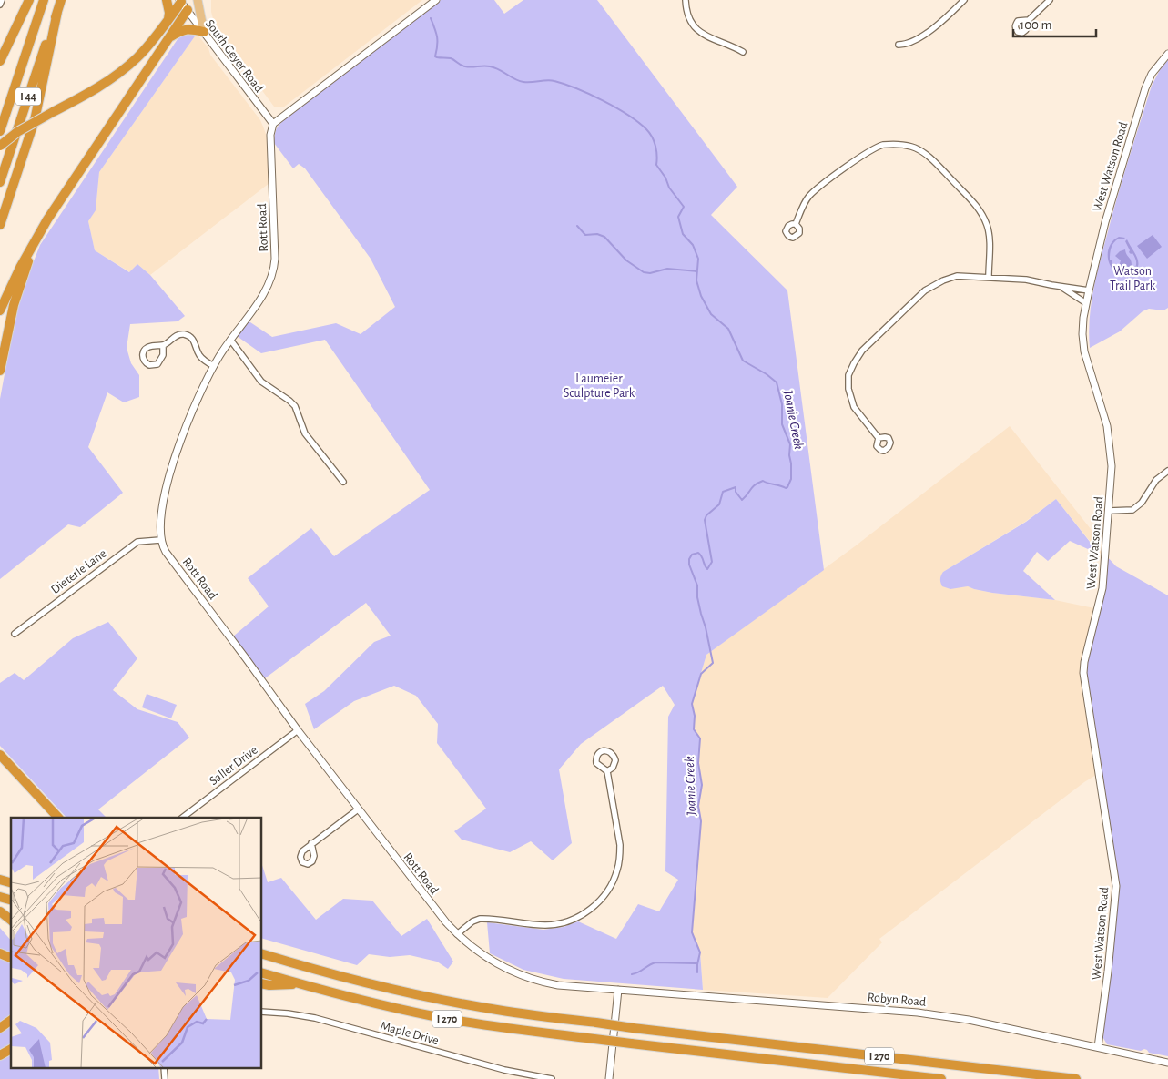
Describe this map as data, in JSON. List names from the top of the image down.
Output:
{
  "streets": {
    "highway": ["I 44", "I 270"],
    "street": [
      "South Geyer Road",
      "West Watson Road",
      "Rott Road",
      "Dieterle Lane",
      "Saller Drive",
      "Robyn Road",
      "Maple Drive"
    ]
  },
  "crossings": [
    ["South Geyer Road", "Rott Road"],
    ["West Watson Road", "Robyn Road"],
    ["Rott Road", "Dieterle Lane"],
    ["Rott Road", "Saller Drive"],
    ["Rott Road", "Robyn Road"]
  ],
  "water": ["Joanie Creek"],
  "parks": ["Watson Trail Park", "Laumeier Sculpture Park"],
  "scale_bar": "100 m"
}
